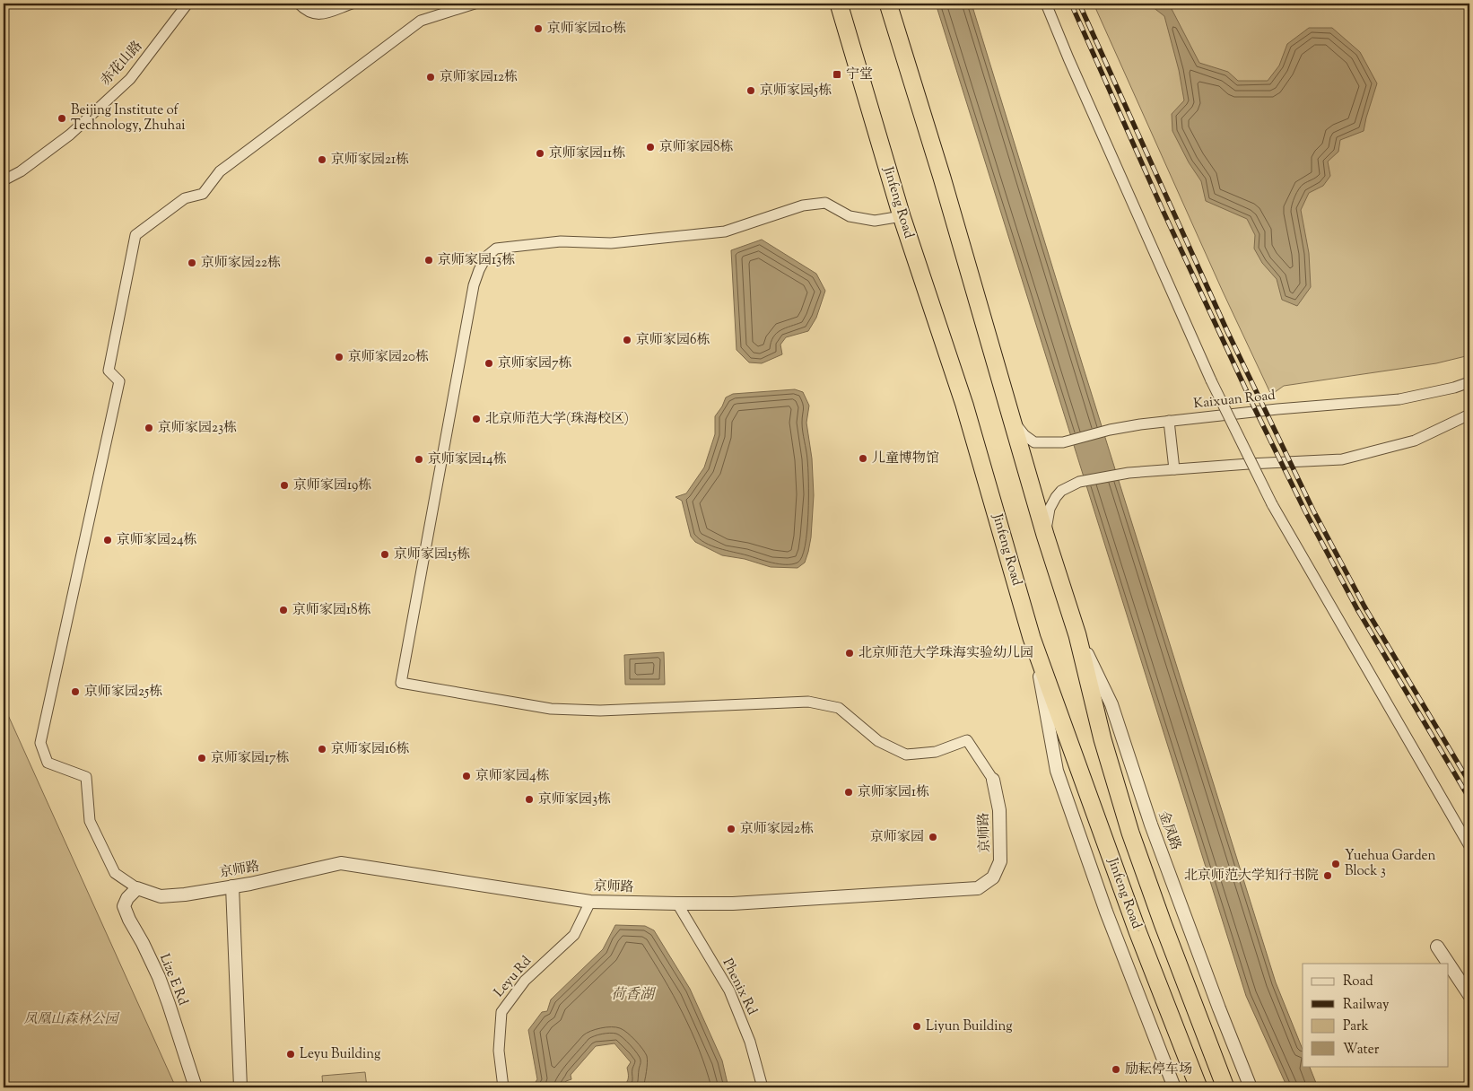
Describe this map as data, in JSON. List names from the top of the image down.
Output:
{
  "streets": {
    "highway": ["Jinfeng Road"],
    "street": [
      "赤花山路",
      "Kaixuan Road",
      "金凤路",
      "京师路",
      "Leyu Rd",
      "Lize E Rd",
      "Phenix Rd"
    ]
  },
  "crossings": [
    ["Jinfeng Road", "Kaixuan Road"],
    ["Jinfeng Road", "金凤路"],
    ["京师路", "Leyu Rd"],
    ["京师路", "Lize E Rd"],
    ["京师路", "Phenix Rd"]
  ],
  "water": ["荷香湖"],
  "parks": ["凤凰山森林公园"],
  "places": {
    "other": [
      "京师家园10栋",
      "京师家园12栋",
      "京师家园5栋",
      "Beijing Institute of Technology, Zhuhai",
      "京师家园8栋",
      "京师家园11栋",
      "京师家园21栋",
      "京师家园13栋",
      "京师家园22栋",
      "京师家园6栋",
      "京师家园20栋",
      "京师家园7栋",
      "北京师范大学(珠海校区)",
      "京师家园23栋",
      "儿童博物馆",
      "京师家园14栋",
      "京师家园19栋",
      "京师家园24栋",
      "京师家园15栋",
      "京师家园18栋",
      "北京师范大学珠海实验幼儿园",
      "京师家园25栋",
      "京师家园16栋",
      "京师家园17栋",
      "京师家园4栋",
      "京师家园1栋",
      "京师家园3栋",
      "京师家园2栋",
      "京师家园",
      "Yuehua Garden Block 3",
      "北京师范大学知行书院",
      "Liyun Building",
      "Leyu Building",
      "励耘停车场"
    ],
    "transit": ["宁堂"]
  },
  "legend": [
    "Road",
    "Railway",
    "Park",
    "Water"
  ]
}
